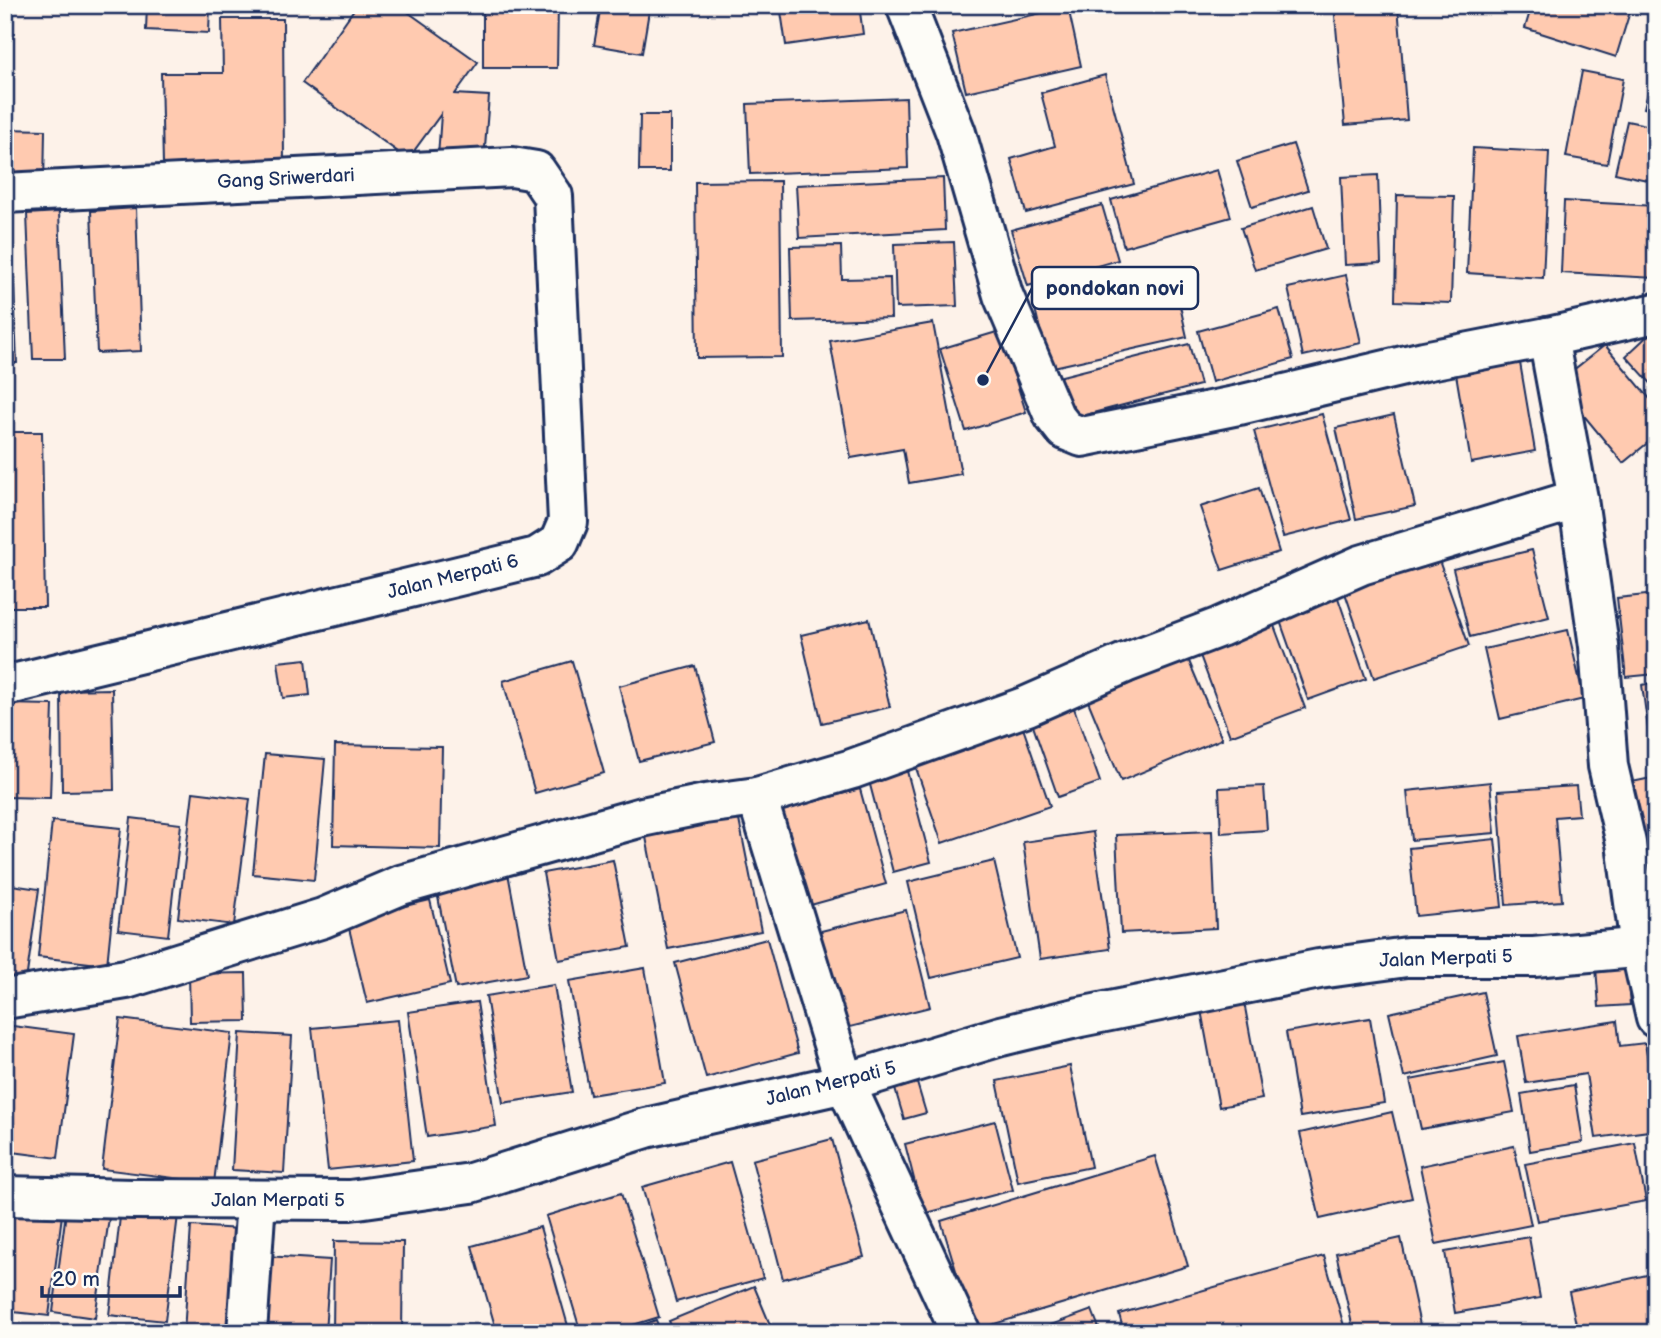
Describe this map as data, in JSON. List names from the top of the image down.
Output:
{
  "streets": {
    "street": ["Gang Sriwerdari", "Jalan Merpati 6", "Jalan Merpati 5"]
  },
  "crossings": [
    ["Gang Sriwerdari", "Jalan Merpati 6"]
  ],
  "places": ["pondokan novi"],
  "scale_bar": "20 m"
}
